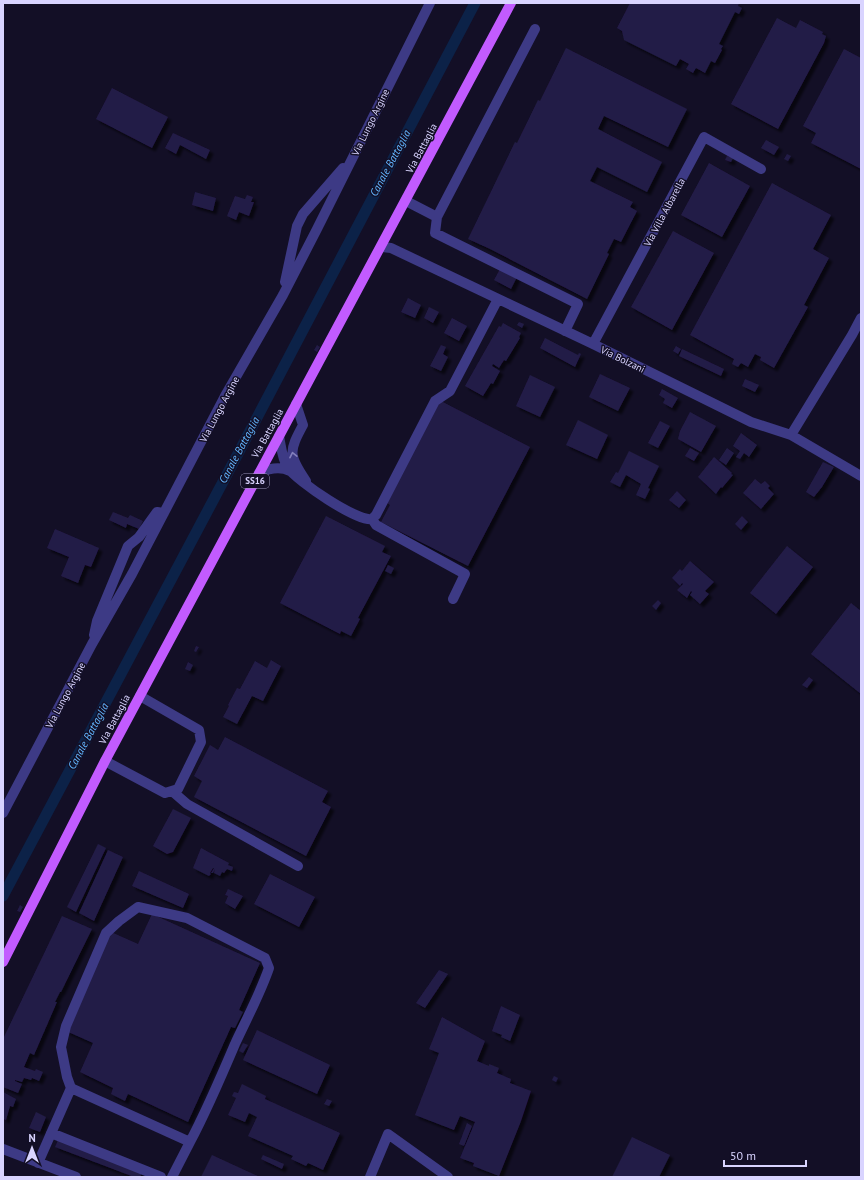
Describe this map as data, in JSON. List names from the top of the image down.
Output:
{
  "streets": {
    "main road": ["Via Battaglia", "SS16"],
    "street": ["Via Lungo Argine", "Via Villa Albarella", "Via Bolzani"]
  },
  "crossings": [
    ["Via Battaglia", "Via Bolzani"],
    ["Via Villa Albarella", "Via Bolzani"]
  ],
  "water": ["Canale Battaglia"],
  "scale_bar": "50 m",
  "north": "top"
}
